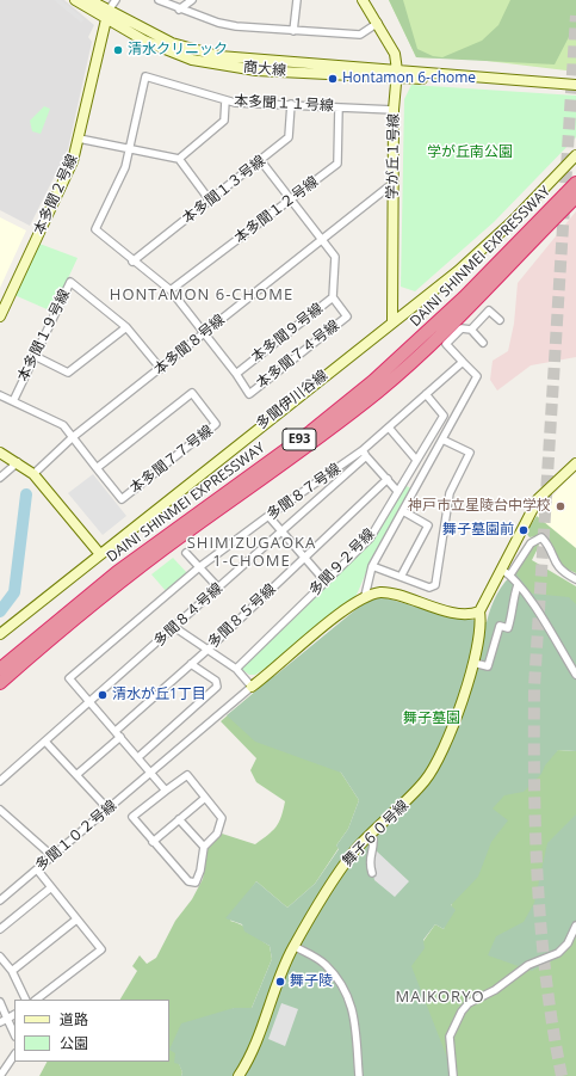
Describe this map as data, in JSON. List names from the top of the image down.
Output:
{
  "streets": {
    "highway": ["DAINI SHINMEI EXPRESSWAY", "E93"],
    "street": [
      "商大線",
      "本多聞１１号線",
      "学が丘１号線",
      "本多聞１３号線",
      "本多聞２号線",
      "本多聞１２号線",
      "本多聞９号線",
      "本多聞１９号線",
      "本多聞８号線",
      "本多聞７４号線",
      "多聞伊川谷線",
      "本多聞７７号線",
      "多聞８７号線",
      "多聞９２号線",
      "多聞８４号線",
      "多聞８５号線",
      "舞子６０号線",
      "多聞１０２号線"
    ]
  },
  "crossings": [
    ["商大線", "学が丘１号線"],
    ["商大線", "本多聞２号線"],
    ["本多聞１１号線", "学が丘１号線"],
    ["本多聞１１号線", "本多聞１３号線"],
    ["本多聞１１号線", "本多聞１２号線"],
    ["本多聞１１号線", "本多聞８号線"],
    ["学が丘１号線", "本多聞８号線"],
    ["学が丘１号線", "多聞伊川谷線"],
    ["本多聞１３号線", "本多聞９号線"],
    ["本多聞１２号線", "本多聞９号線"],
    ["本多聞９号線", "本多聞８号線"],
    ["本多聞９号線", "本多聞７４号線"],
    ["本多聞１９号線", "本多聞８号線"],
    ["本多聞１９号線", "本多聞７７号線"],
    ["本多聞８号線", "本多聞７７号線"],
    ["多聞８７号線", "多聞８４号線"],
    ["多聞９２号線", "多聞８４号線"]
  ],
  "districts": ["HONTAMON 6-CHOME", "SHIMIZUGAOKA 1-CHOME", "MAIKORYO"],
  "parks": ["学が丘南公園", "舞子墓園"],
  "places": [
    "清水クリニック",
    "Hontamon 6-chome",
    "神戸市立星陵台中学校",
    "舞子墓園前",
    "清水が丘1丁目",
    "舞子陵"
  ],
  "legend": ["道路", "公園"]
}
